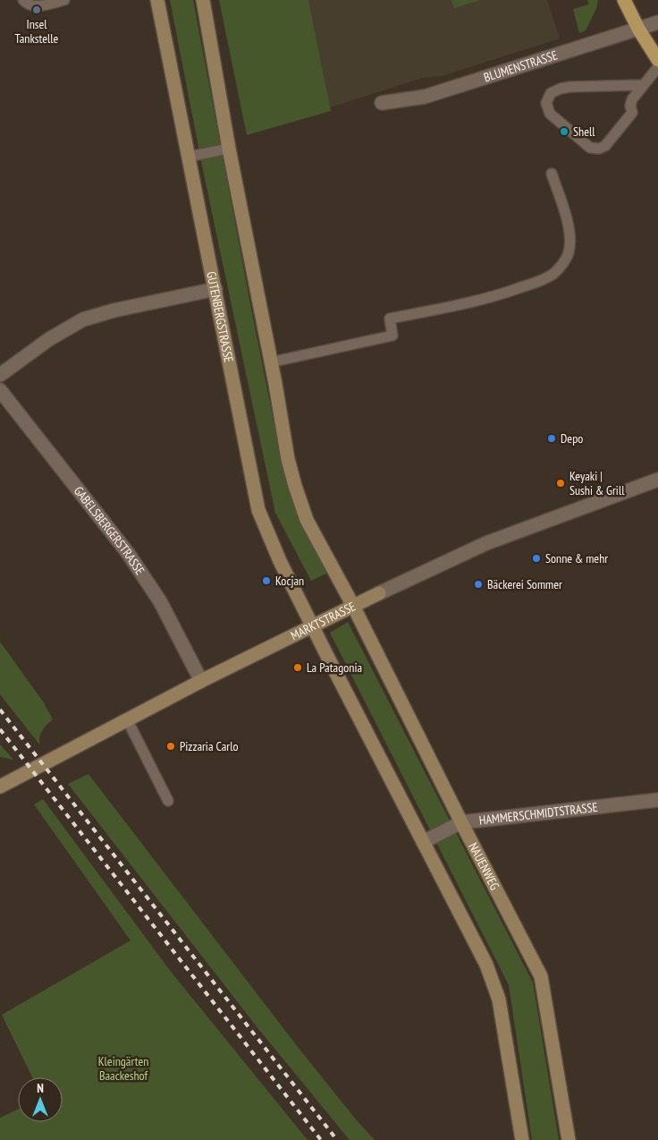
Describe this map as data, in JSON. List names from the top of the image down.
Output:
{
  "streets": {
    "street": [
      "BLUMENSTRASSE",
      "GUTENBERGSTRASSE",
      "GABELSBERGERSTRASSE",
      "MARKTSTRASSE",
      "HAMMERSCHMIDTSTRASSE",
      "NAUENWEG"
    ]
  },
  "crossings": [
    ["GUTENBERGSTRASSE", "MARKTSTRASSE"],
    ["GABELSBERGERSTRASSE", "MARKTSTRASSE"],
    ["MARKTSTRASSE", "NAUENWEG"],
    ["HAMMERSCHMIDTSTRASSE", "NAUENWEG"]
  ],
  "parks": ["Kleingärten Baackeshof"],
  "places": [
    "Insel Tankstelle",
    "Shell",
    "Depo",
    "Keyaki | Sushi & Grill",
    "Sonne & mehr",
    "Kocjan",
    "Bäckerei Sommer",
    "La Patagonia",
    "Pizzaria Carlo"
  ],
  "north": "top"
}
